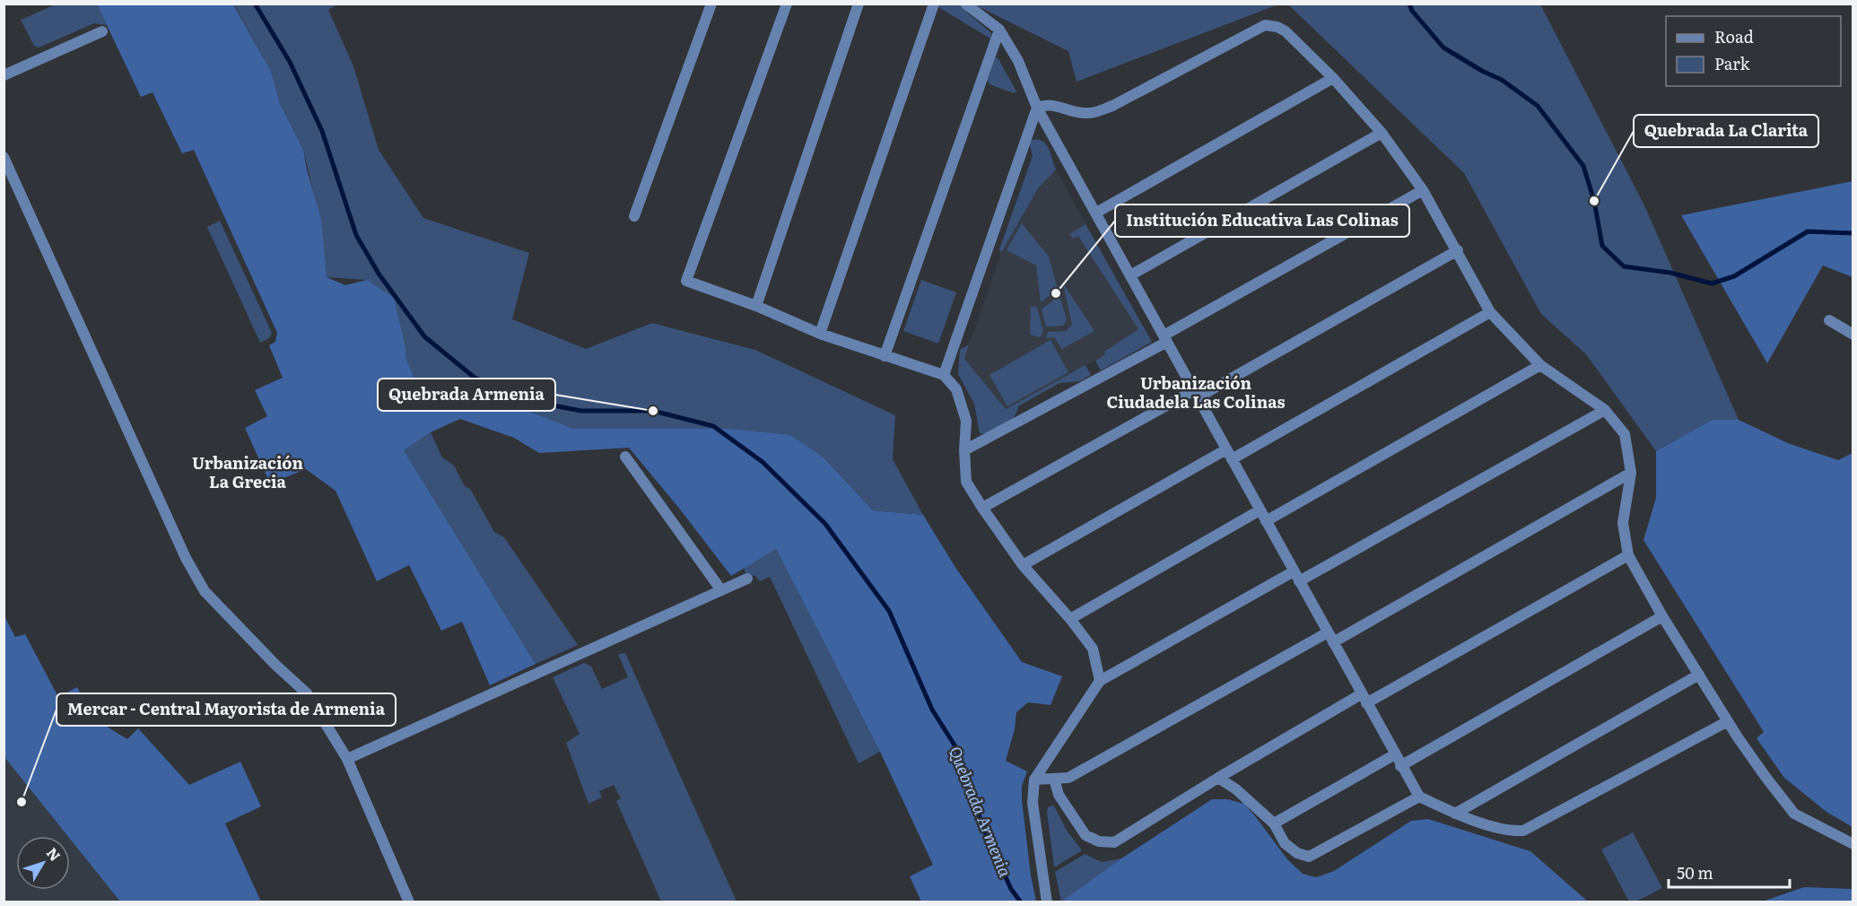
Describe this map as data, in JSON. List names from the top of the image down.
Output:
{
  "districts": ["Urbanización Ciudadela Las Colinas", "Urbanización La Grecia"],
  "water": ["Quebrada Armenia"],
  "places": [
    "Quebrada La Clarita",
    "Institución Educativa Las Colinas",
    "Quebrada Armenia",
    "Mercar - Central Mayorista de Armenia"
  ],
  "legend": ["Road", "Park"],
  "scale_bar": "50 m",
  "north": "top right"
}
